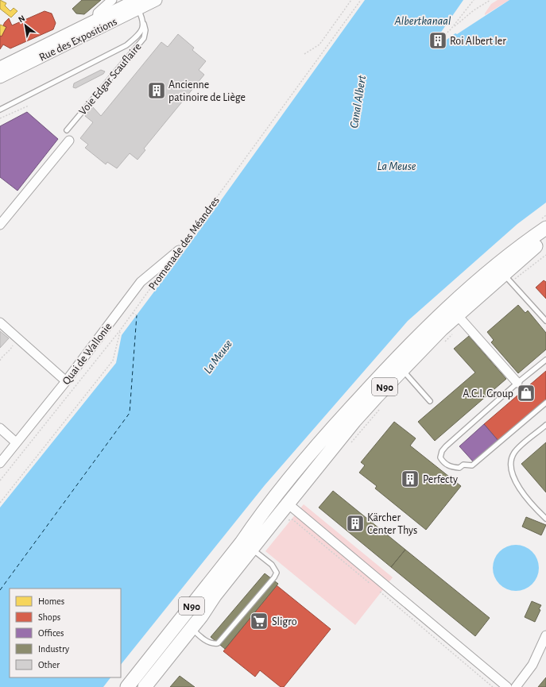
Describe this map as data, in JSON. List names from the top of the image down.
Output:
{
  "streets": {
    "main road": ["Rue des Expositions", "N90"],
    "street": ["Quai de Wallonie"],
    "lane": ["Voie Edgar Scauflaire"],
    "path": ["Promenade des Méandres"]
  },
  "crossings": [
    ["Promenade des Méandres", "Quai de Wallonie"]
  ],
  "water": ["Albertkanaal", "Canal Albert", "La Meuse"],
  "places": {
    "building": [
      "Roi Albert Ier",
      "Ancienne patinoire de Liège",
      "Perfecty",
      "Kärcher Center Thys"
    ],
    "shop": ["A.C.I. Group"],
    "supermarket": ["Sligro"]
  },
  "legend": [
    "Homes",
    "Shops",
    "Offices",
    "Industry",
    "Other"
  ],
  "north": "top left"
}
